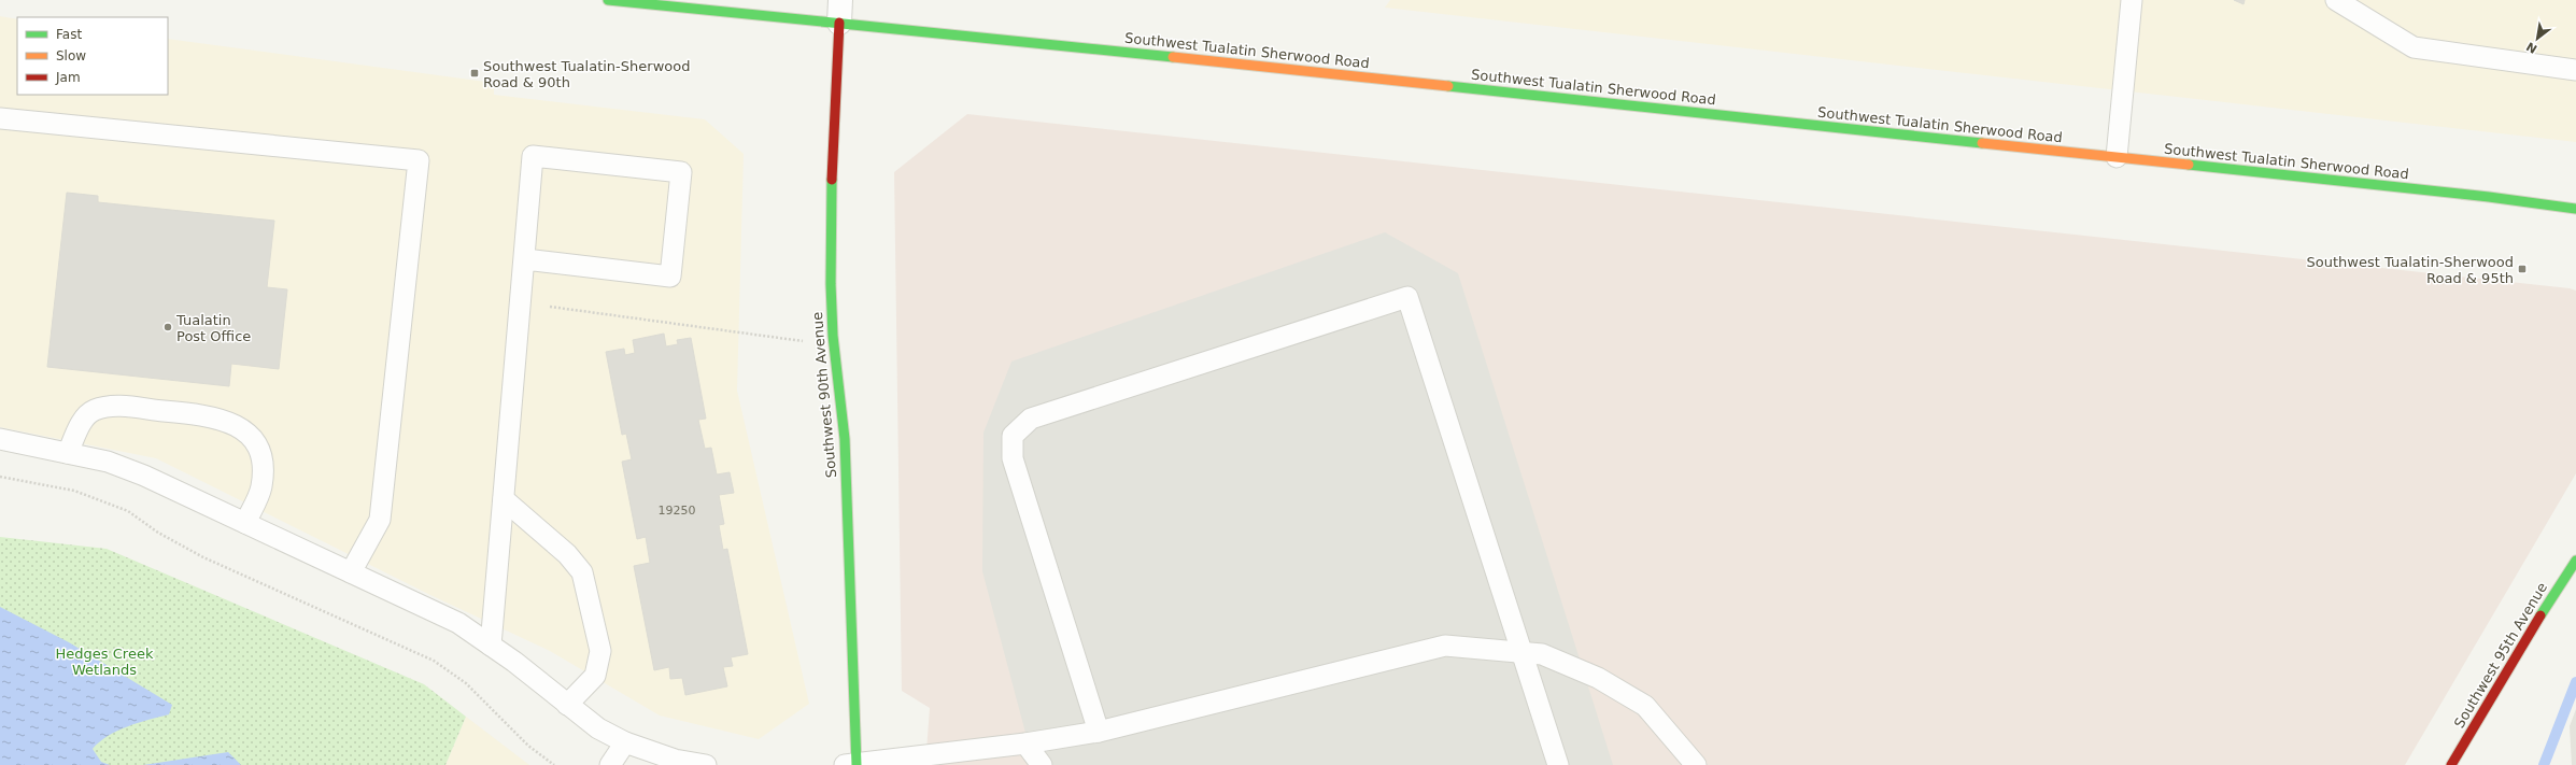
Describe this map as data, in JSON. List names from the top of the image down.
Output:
{
  "streets": {
    "main road": ["Southwest Tualatin Sherwood Road", "Southwest 90th Avenue", "Southwest 95th Avenue"]
  },
  "crossings": [
    ["Southwest Tualatin Sherwood Road", "Southwest 90th Avenue"]
  ],
  "parks": ["Hedges Creek Wetlands"],
  "places": {
    "transit": ["Southwest Tualatin-Sherwood Road & 90th", "Southwest Tualatin-Sherwood Road & 95th"],
    "other": ["Tualatin Post Office"]
  },
  "house_numbers": ["19250"],
  "legend": ["Fast", "Slow", "Jam"],
  "north": "bottom left"
}
